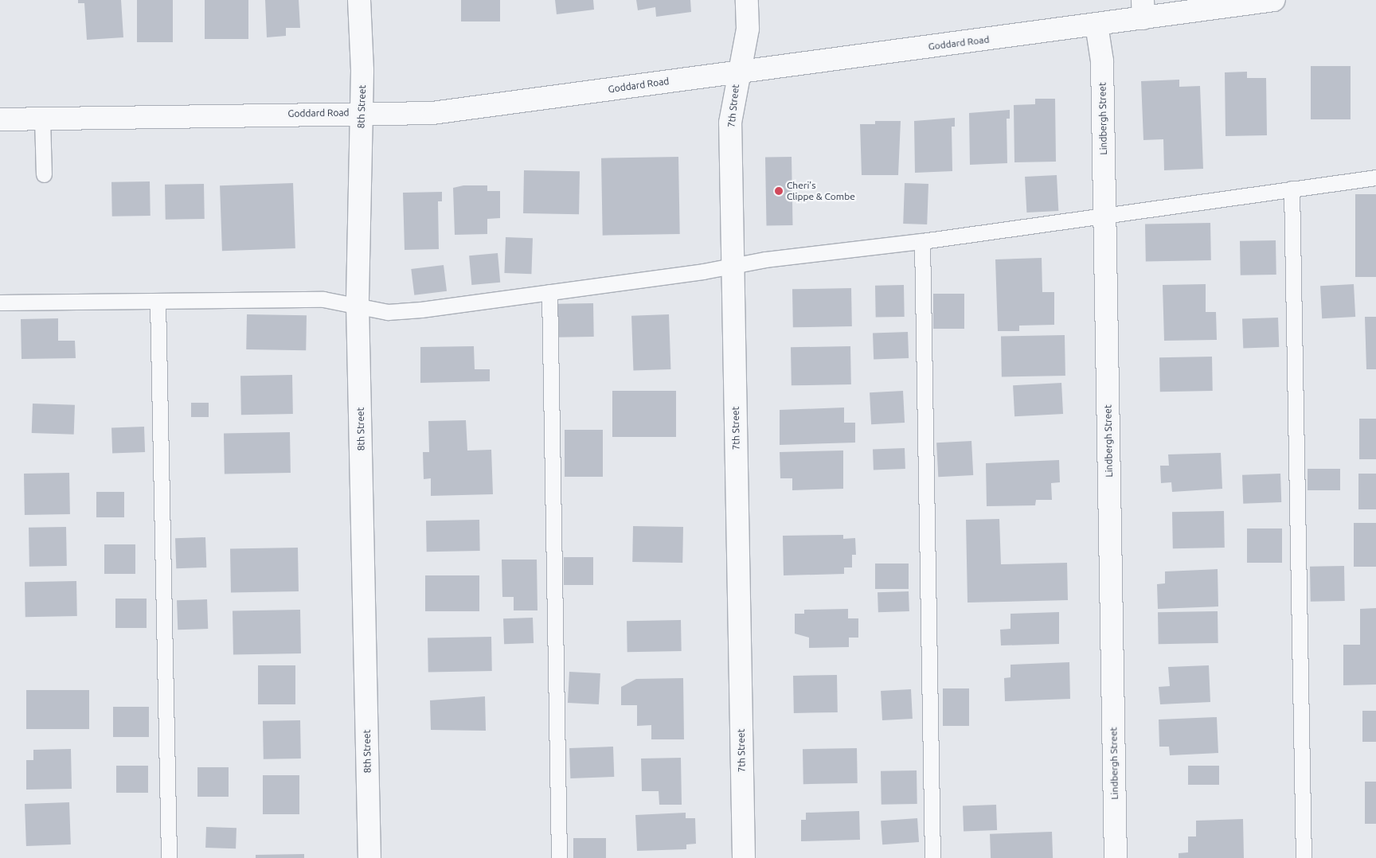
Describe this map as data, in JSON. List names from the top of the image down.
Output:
{
  "streets": {
    "street": [
      "Goddard Road",
      "7th Street",
      "8th Street",
      "Lindbergh Street"
    ]
  },
  "crossings": [
    ["Goddard Road", "7th Street"],
    ["Goddard Road", "8th Street"],
    ["Goddard Road", "Lindbergh Street"]
  ],
  "places": ["Cheri's Clippe & Combe"]
}
